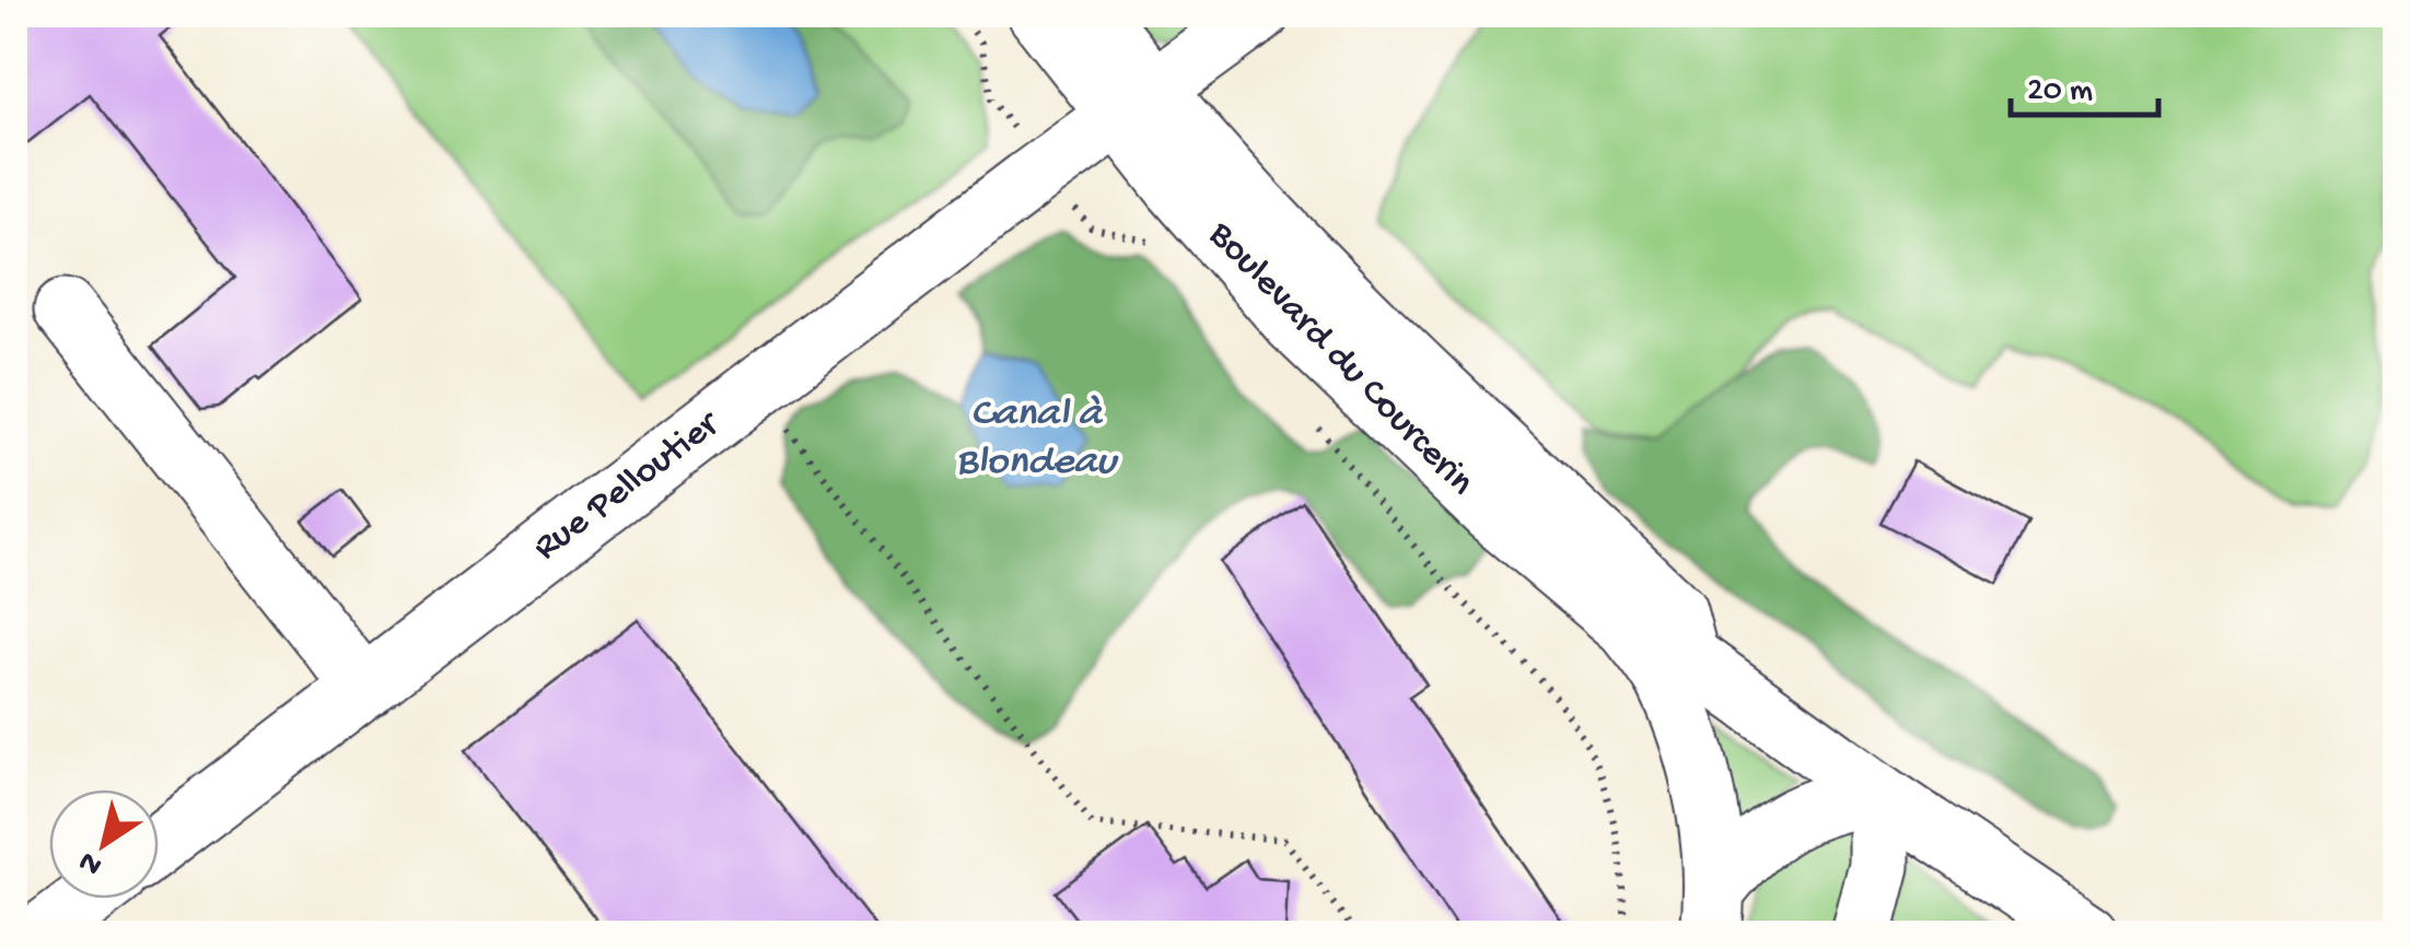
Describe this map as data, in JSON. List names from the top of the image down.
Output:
{
  "streets": {
    "main road": ["Boulevard du Courcerin", "Rue Pelloutier"]
  },
  "crossings": [
    ["Boulevard du Courcerin", "Rue Pelloutier"]
  ],
  "water": ["Canal à Blondeau"],
  "scale_bar": "20 m",
  "north": "bottom left"
}
